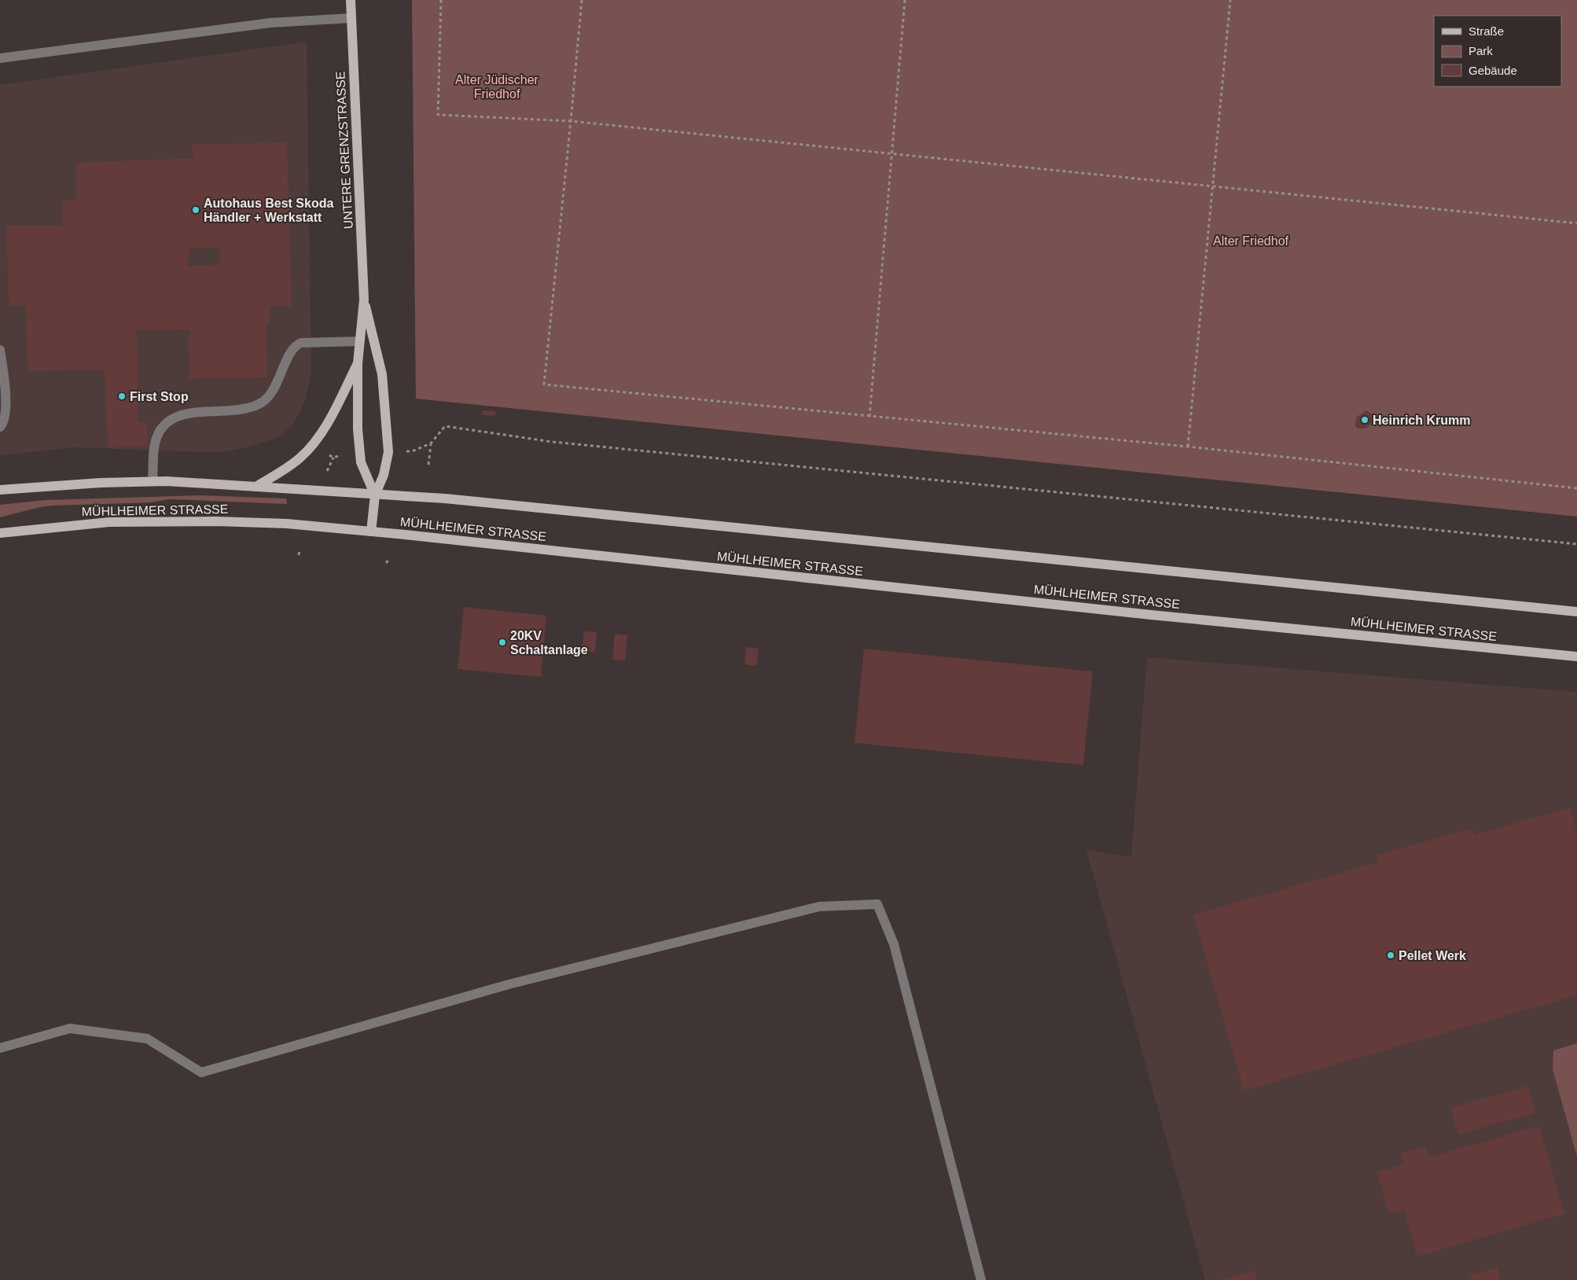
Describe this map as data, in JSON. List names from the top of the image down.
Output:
{
  "streets": {
    "main road": ["UNTERE GRENZSTRASSE", "MÜHLHEIMER STRASSE"]
  },
  "crossings": [
    ["UNTERE GRENZSTRASSE", "MÜHLHEIMER STRASSE"]
  ],
  "parks": ["Alter Jüdischer Friedhof", "Alter Friedhof"],
  "places": [
    "Autohaus Best Skoda Händler + Werkstatt",
    "First Stop",
    "Heinrich Krumm",
    "20KV Schaltanlage",
    "Pellet Werk"
  ],
  "legend": ["Straße", "Park", "Gebäude"]
}
